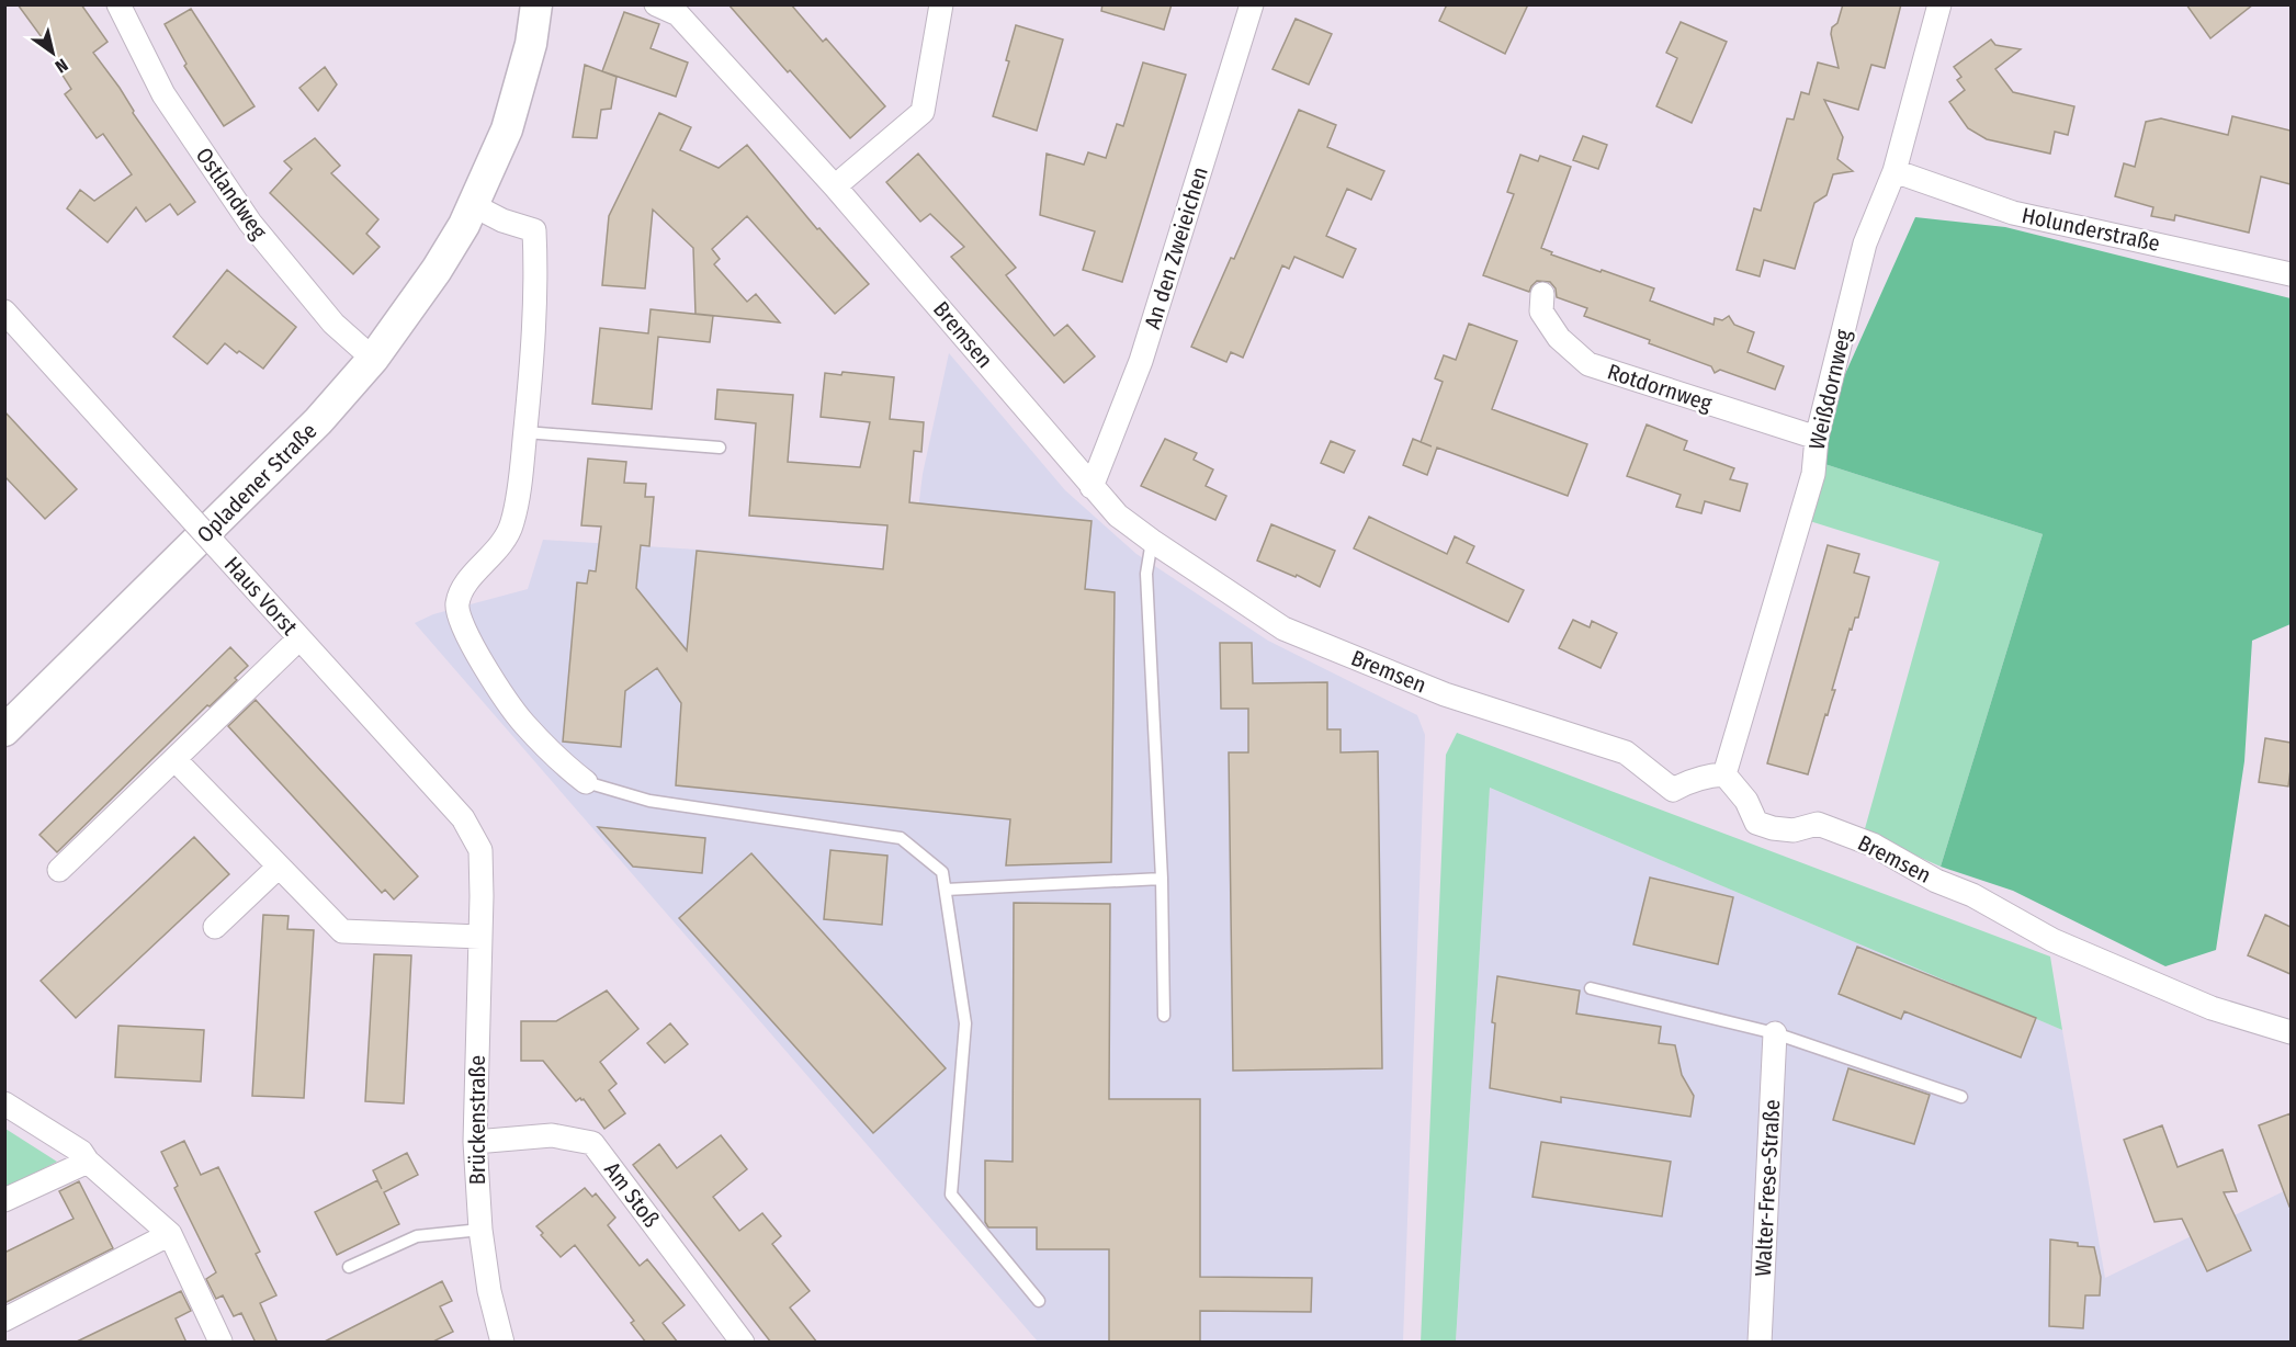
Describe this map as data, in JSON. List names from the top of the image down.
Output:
{
  "streets": {
    "main road": ["Opladener Straße"],
    "street": [
      "Ostlandweg",
      "Holunderstraße",
      "An den Zweieichen",
      "Bremsen",
      "Rotdornweg",
      "Weißdornweg",
      "Haus Vorst",
      "Brückenstraße",
      "Walter-Frese-Straße",
      "Am Stoß"
    ]
  },
  "crossings": [
    ["Ostlandweg", "Opladener Straße"],
    ["Holunderstraße", "Weißdornweg"],
    ["An den Zweieichen", "Bremsen"],
    ["Bremsen", "Weißdornweg"],
    ["Rotdornweg", "Weißdornweg"],
    ["Haus Vorst", "Brückenstraße"],
    ["Brückenstraße", "Am Stoß"]
  ],
  "north": "bottom right"
}
